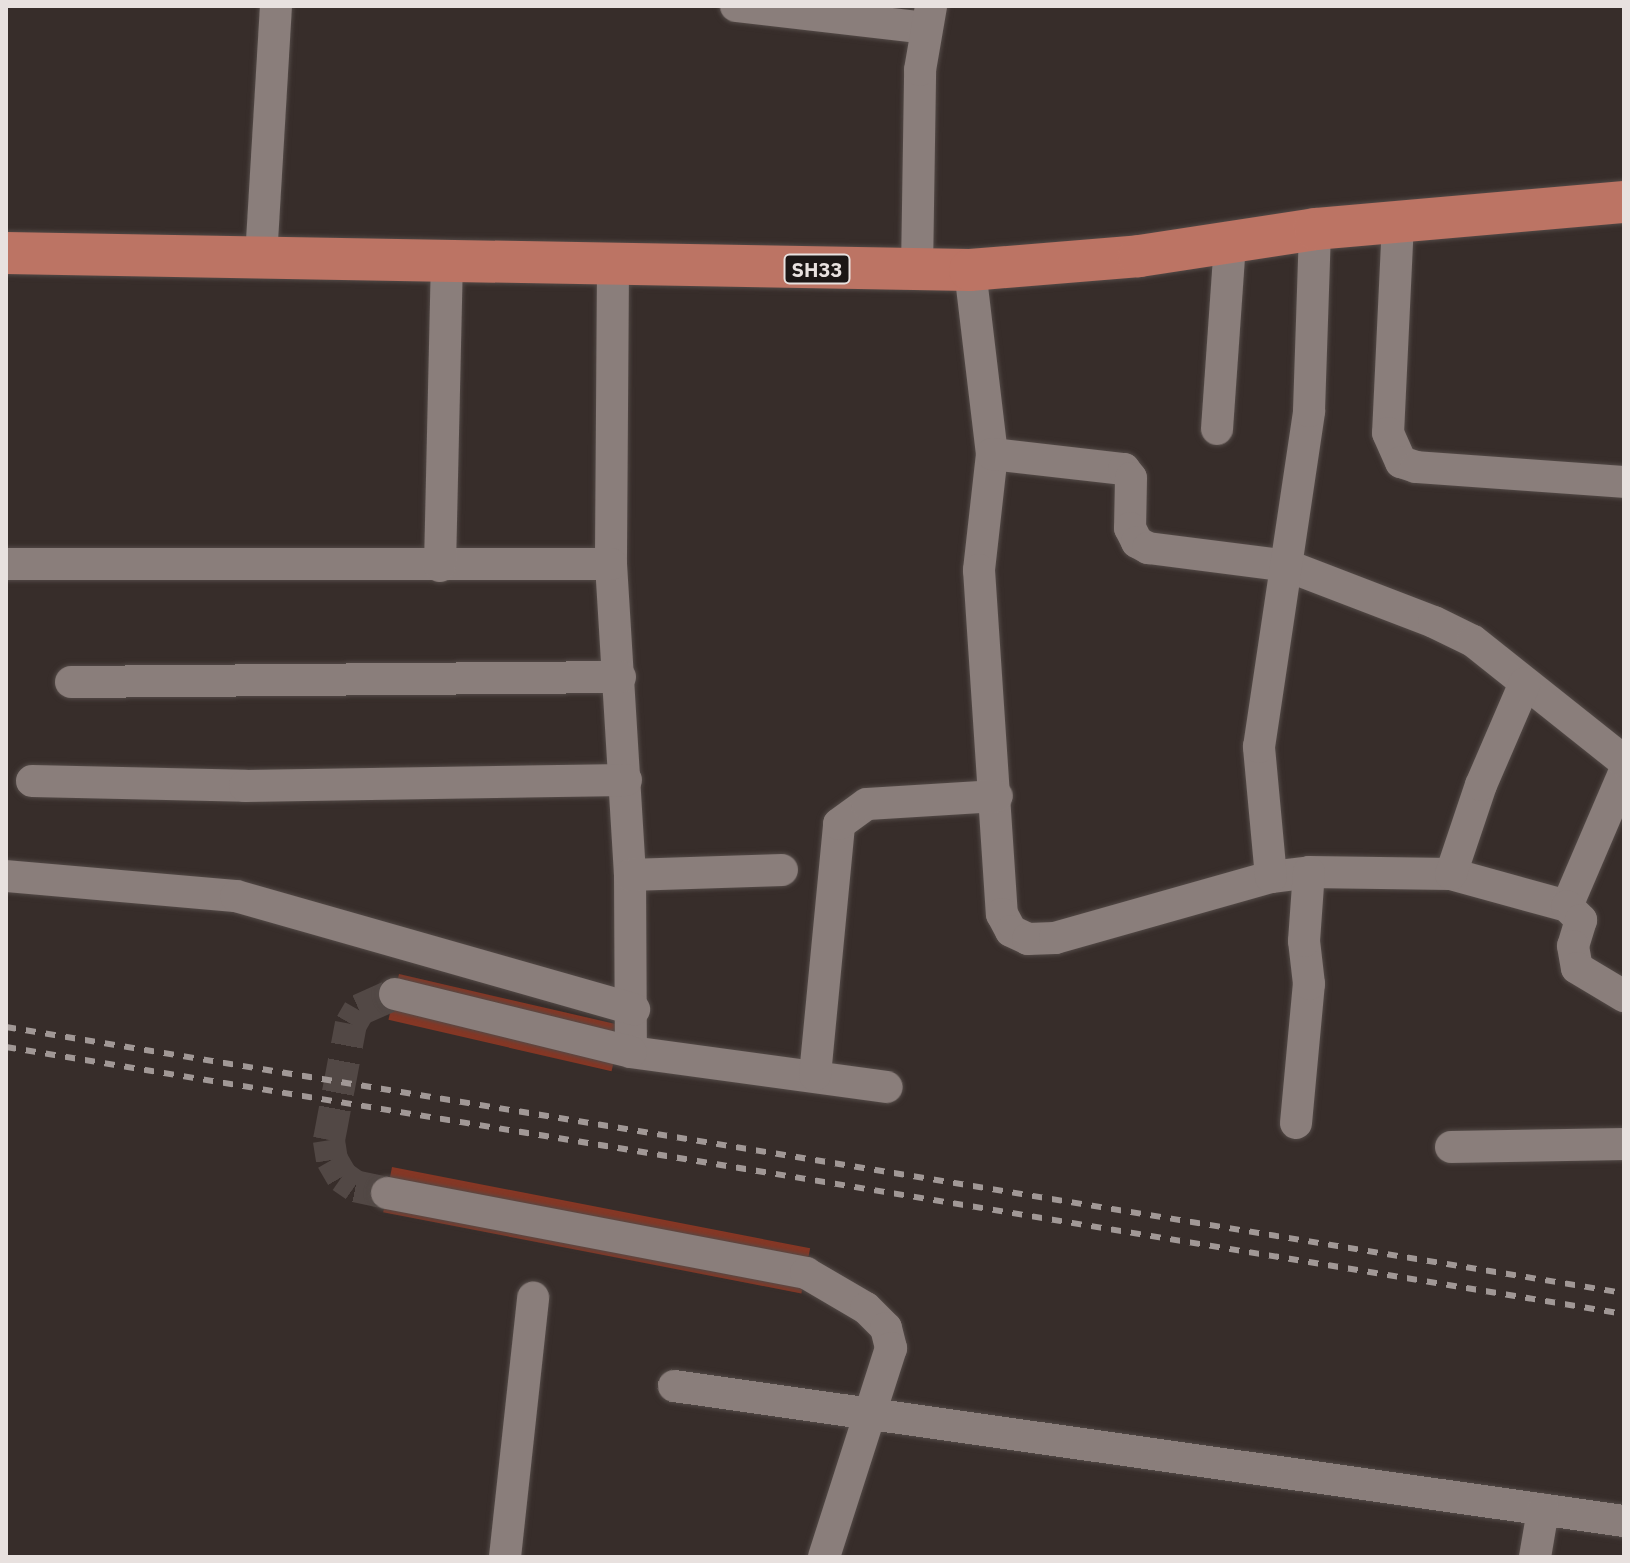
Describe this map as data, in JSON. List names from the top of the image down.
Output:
{
  "streets": {
    "main road": ["SH33"]
  }
}
